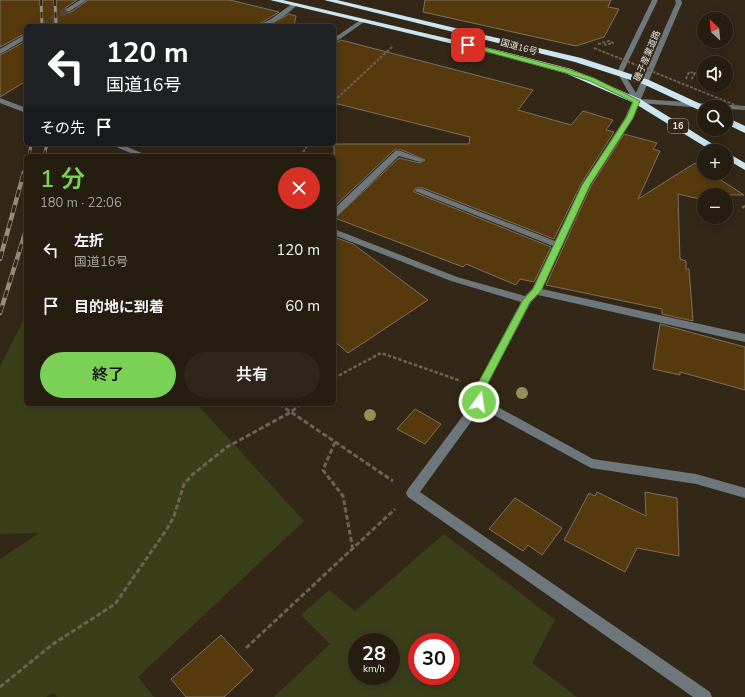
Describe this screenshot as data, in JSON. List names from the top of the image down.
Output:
{
  "streets": {
    "highway": ["国道16号", "16"],
    "street": ["磯子産業道路"]
  },
  "crossings": [
    ["国道16号", "磯子産業道路"]
  ],
  "north": "top left",
  "page": {
    "map_buttons": ["+", "−"],
    "turn": ["120 m", "国道16号"],
    "then": "その先",
    "heading": ["1 分", "180 m · 22:06"],
    "list": [
      {
        "name": "左折",
        "note": "国道16号",
        "value": "120 m"
      },
      {
        "name": "目的地に到着",
        "value": "60 m"
      }
    ],
    "buttons": ["終了", "共有"],
    "speed": "28 km/h",
    "limit": "30"
  }
}
